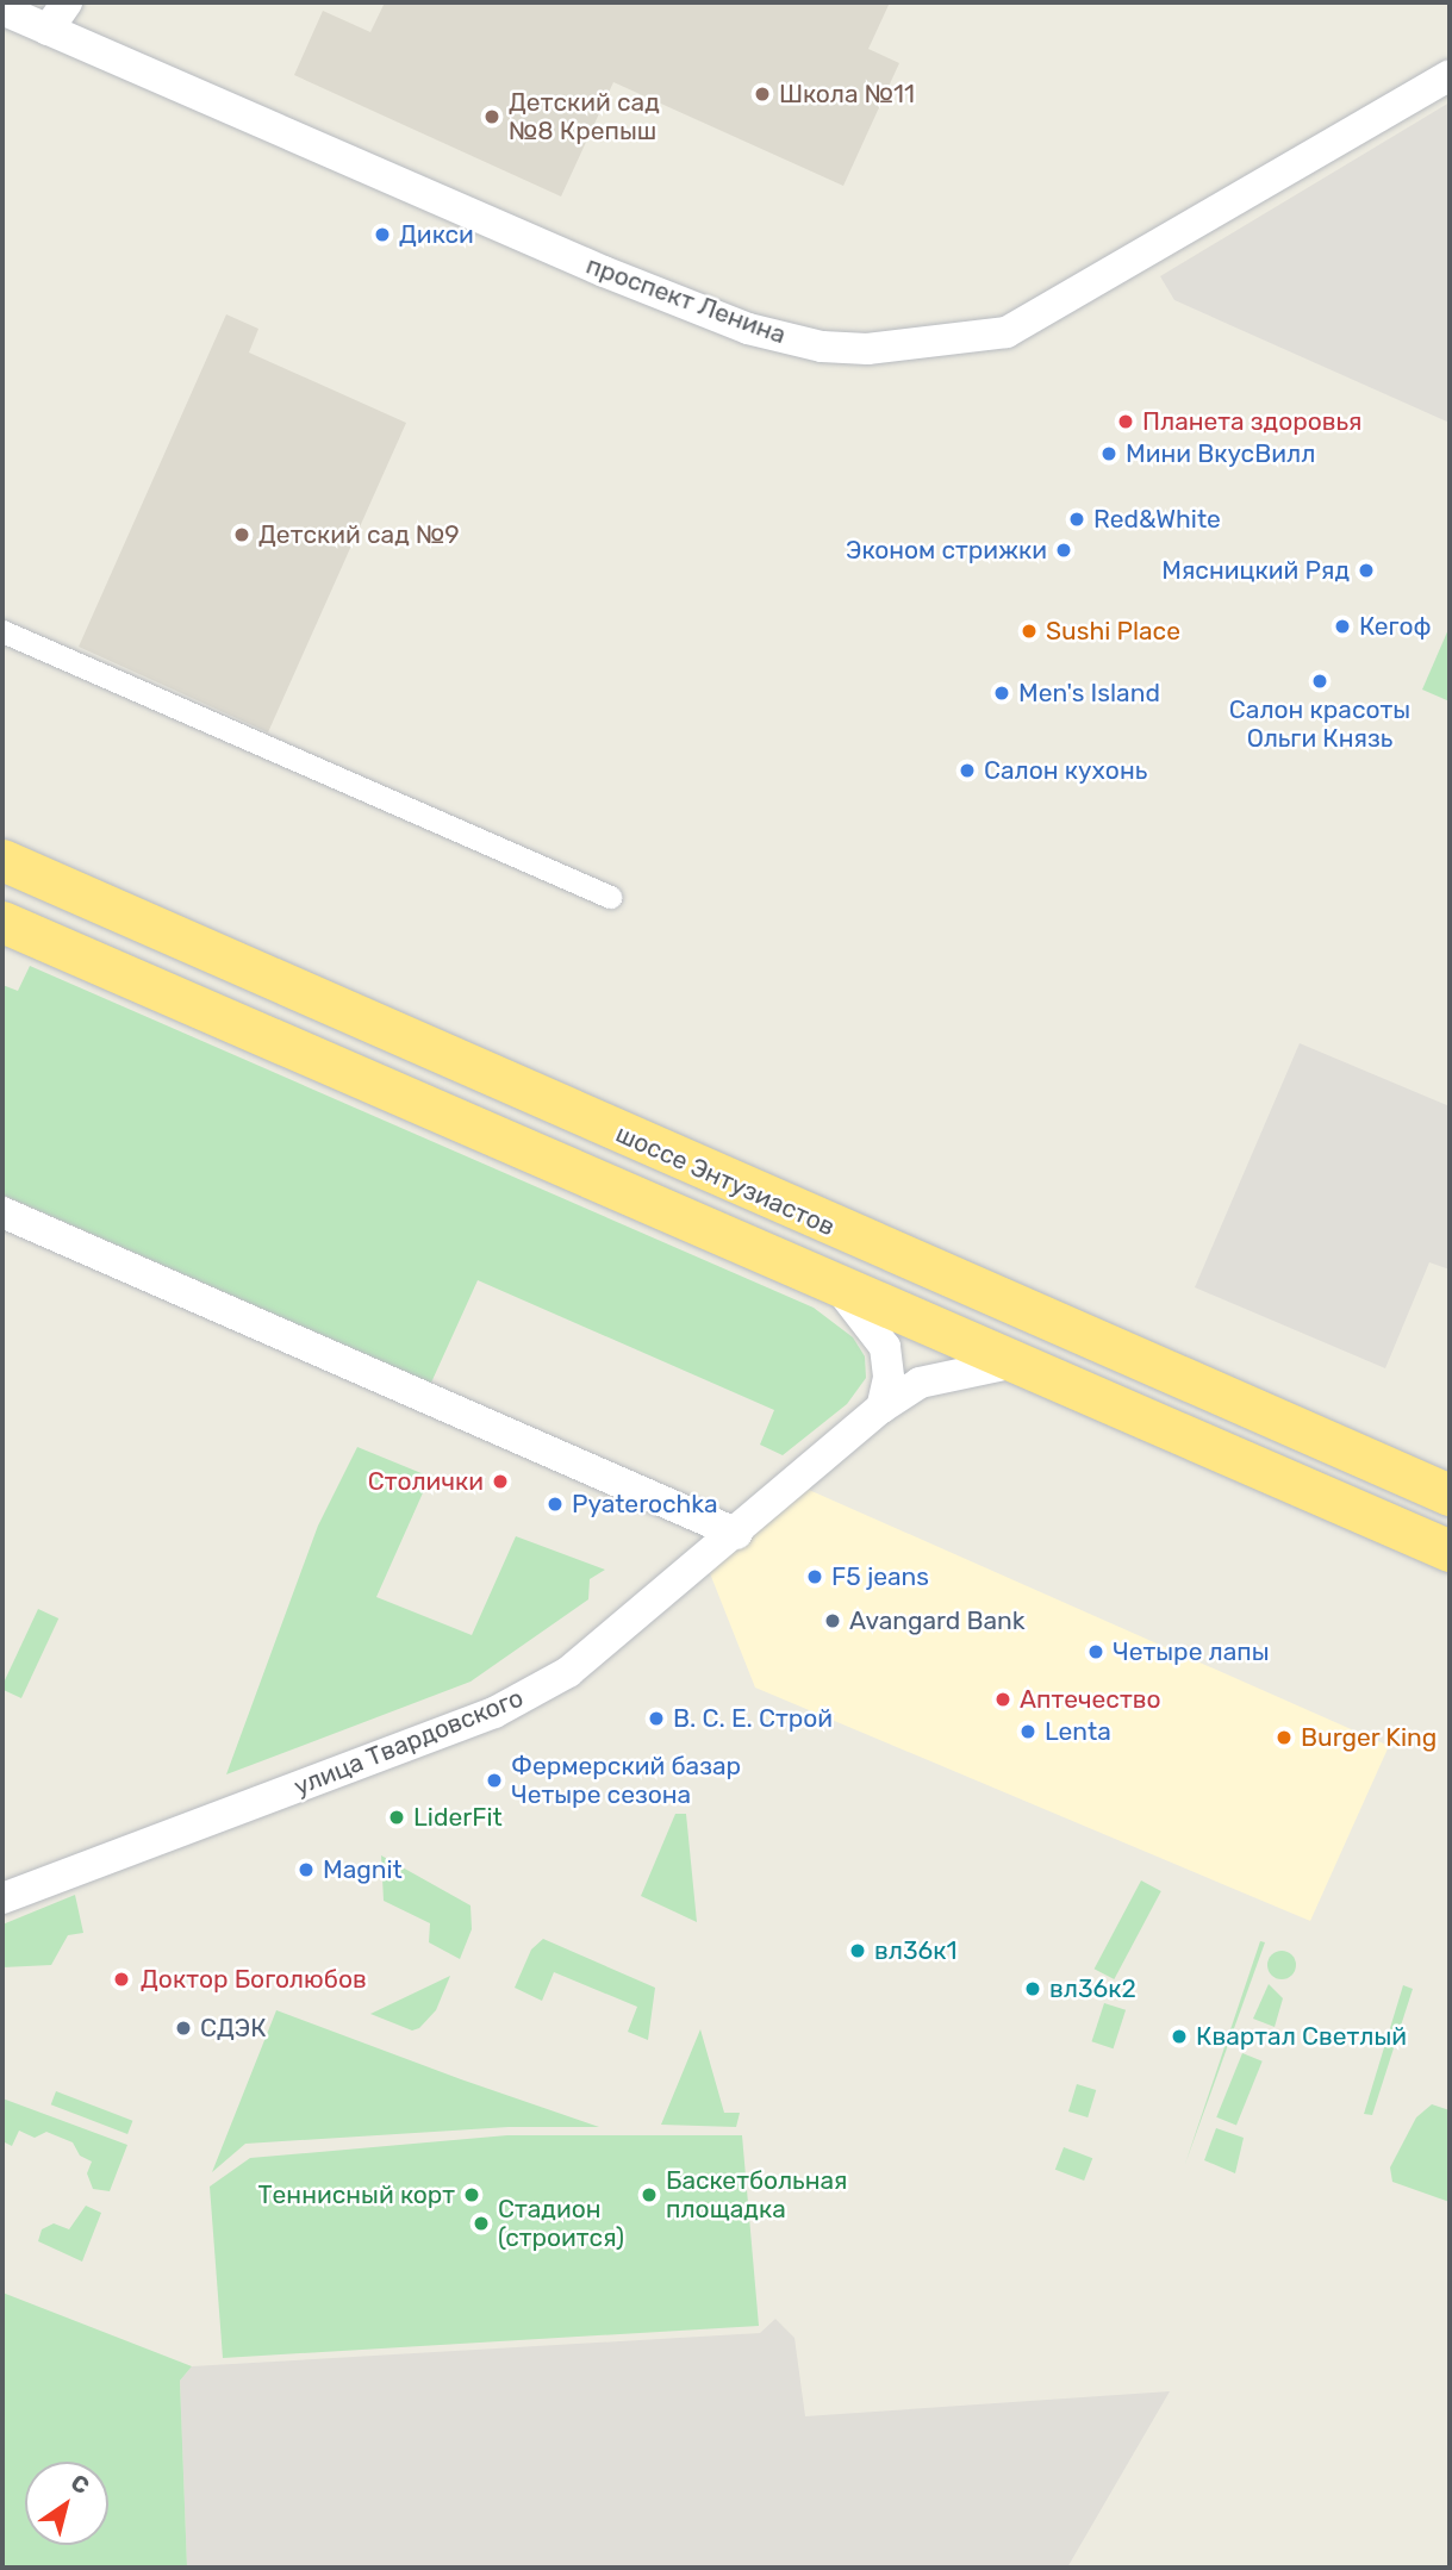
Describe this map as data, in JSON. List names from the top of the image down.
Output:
{
  "streets": {
    "highway": ["шоссе Энтузиастов"],
    "street": ["проспект Ленина", "улица Твардовского"]
  },
  "crossings": [
    ["шоссе Энтузиастов", "улица Твардовского"]
  ],
  "places": [
    "Школа №11",
    "Детский сад №8 Крепыш",
    "Дикси",
    "Планета здоровья",
    "Мини ВкусВилл",
    "Red&White",
    "Детский сад №9",
    "Эконом стрижки",
    "Мясницкий Ряд",
    "Кегоф",
    "Sushi Place",
    "Салон красоты Ольги Князь",
    "Men's Island",
    "Салон кухонь",
    "Столички",
    "Pyaterochka",
    "F5 jeans",
    "Avangard Bank",
    "Четыре лапы",
    "Аптечество",
    "В. С. Е. Строй",
    "Lenta",
    "Burger King",
    "Фермерский базар Четыре сезона",
    "LiderFit",
    "Magnit",
    "вл36к1",
    "Доктор Боголюбов",
    "вл36к2",
    "СДЭК",
    "Квартал Светлый",
    "Теннисный корт",
    "Баскетбольная площадка",
    "Стадион (строится)"
  ],
  "north": "top right"
}
